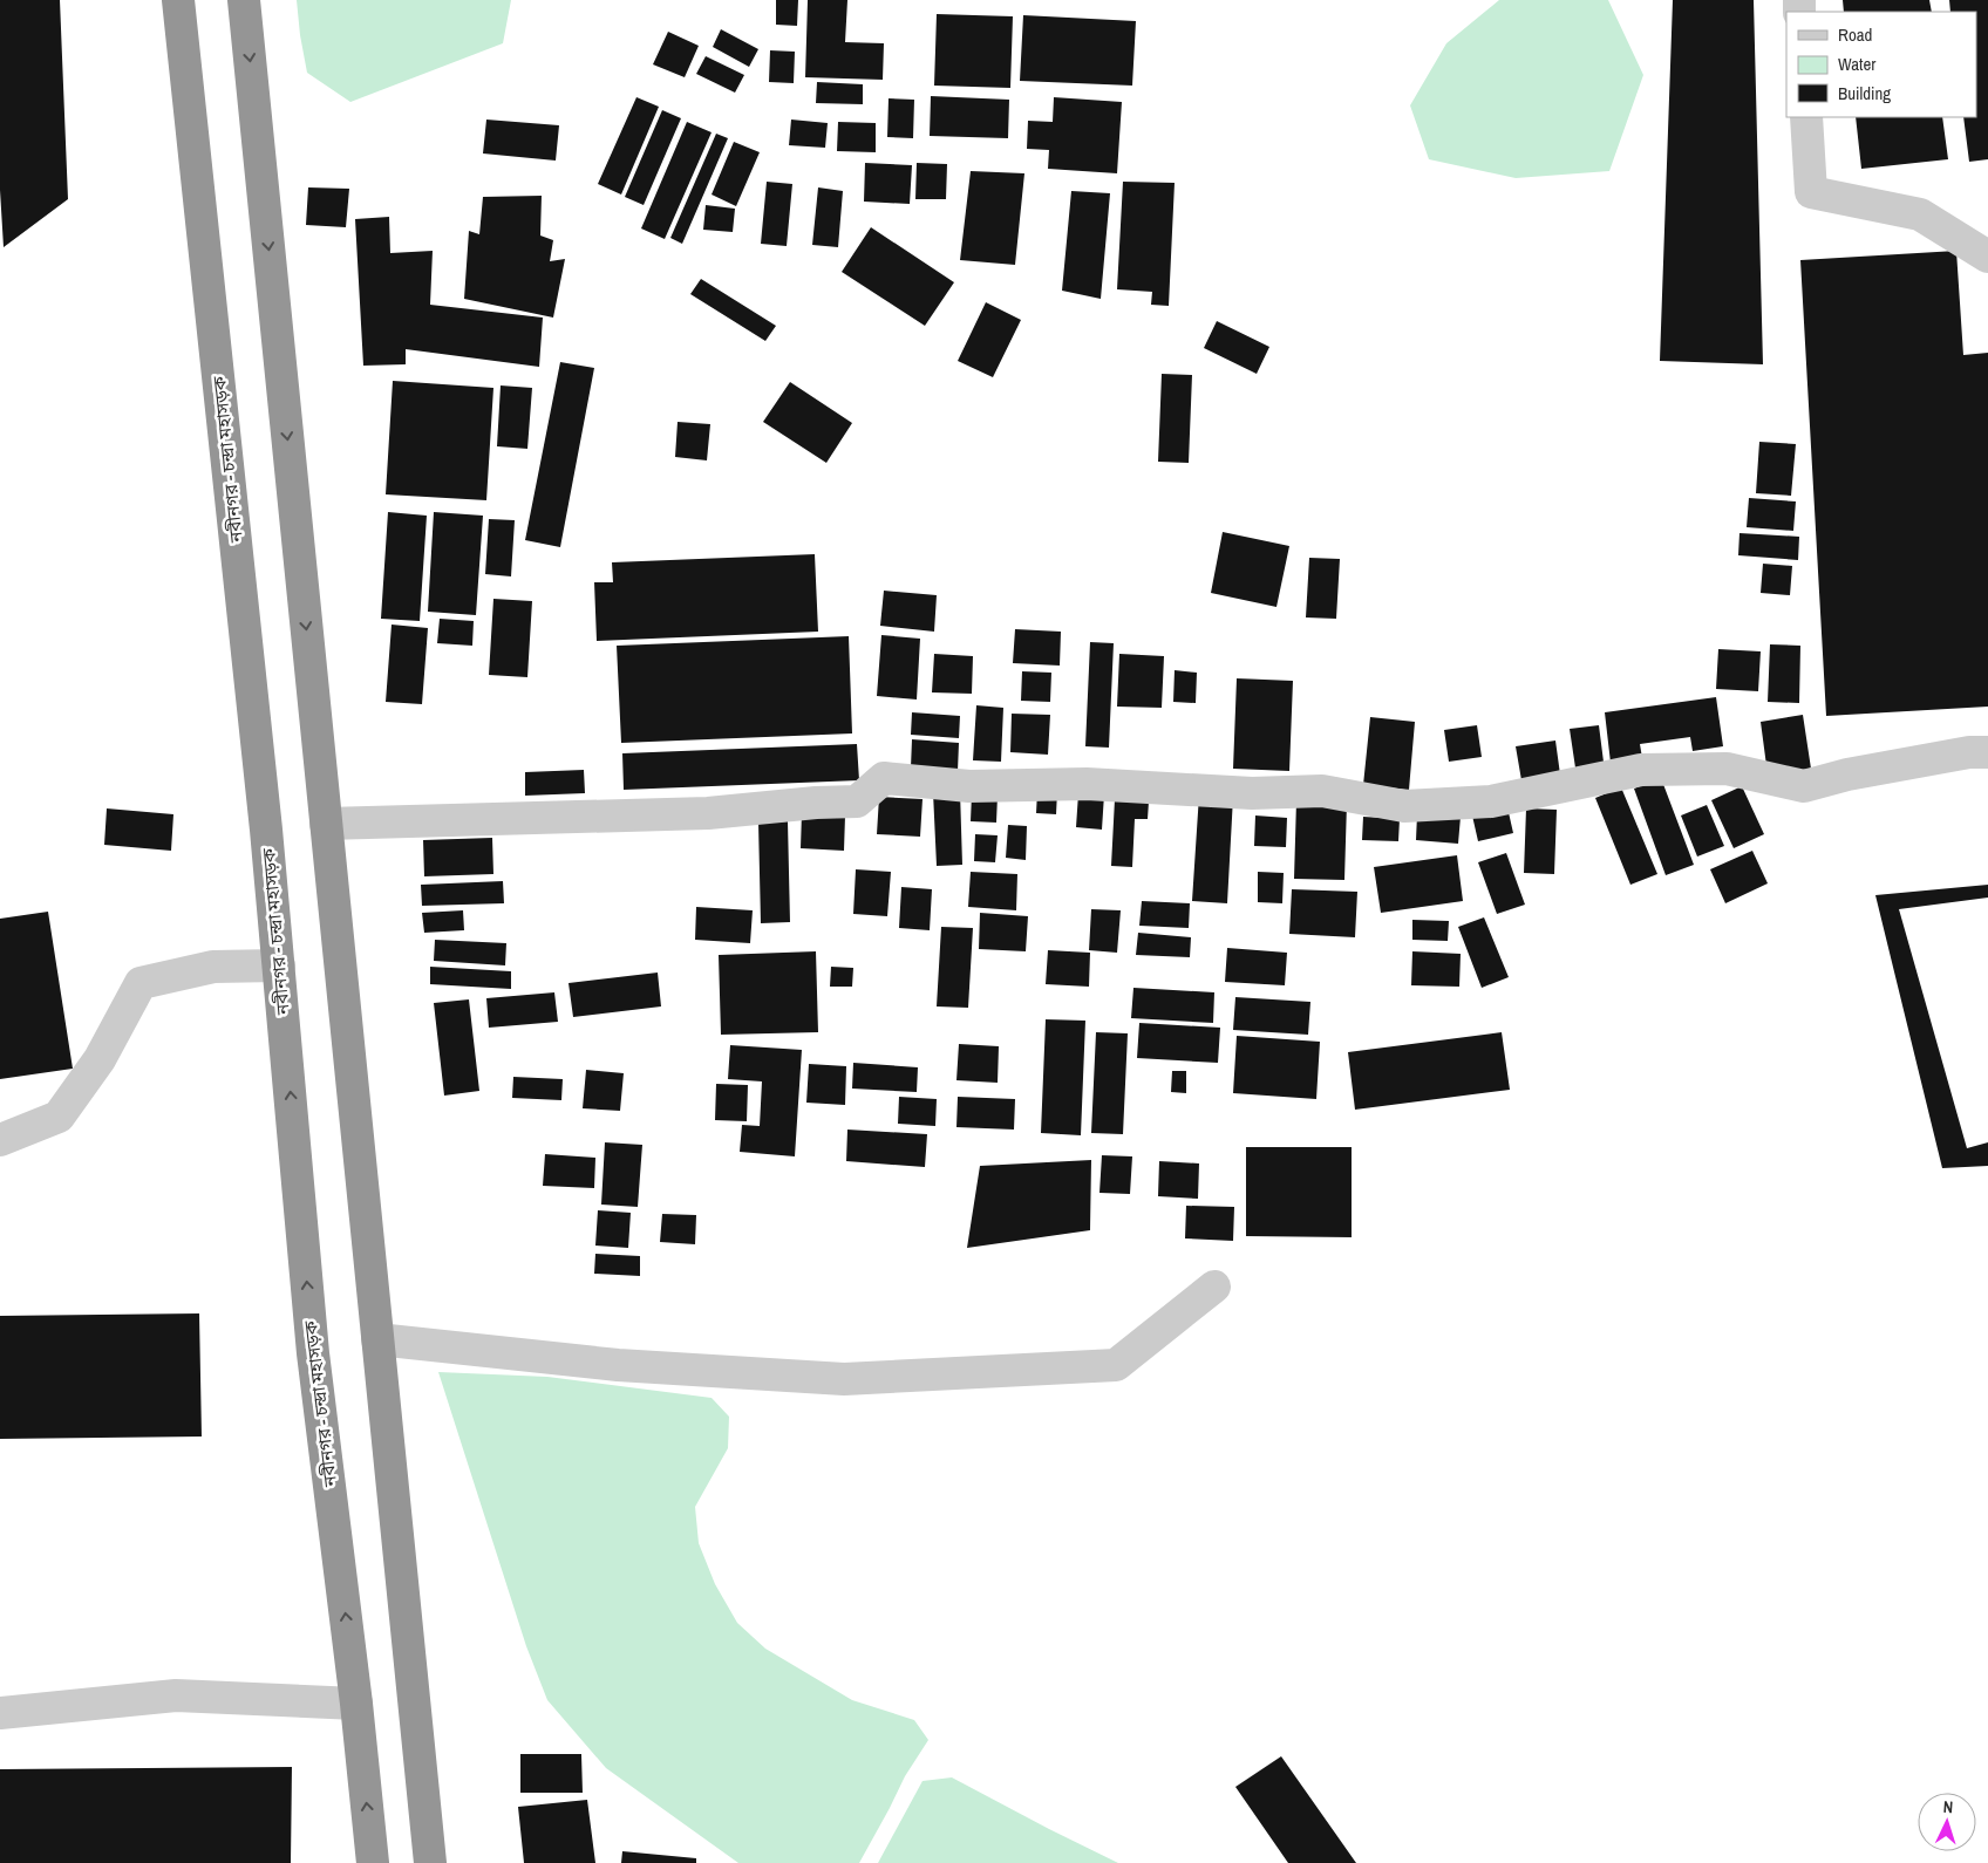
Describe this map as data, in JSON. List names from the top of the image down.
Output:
{
  "streets": {
    "highway": ["নবীনগর - চন্দ্রা মহাসড়ক"]
  },
  "legend": ["Road", "Water", "Building"],
  "north": "top"
}
